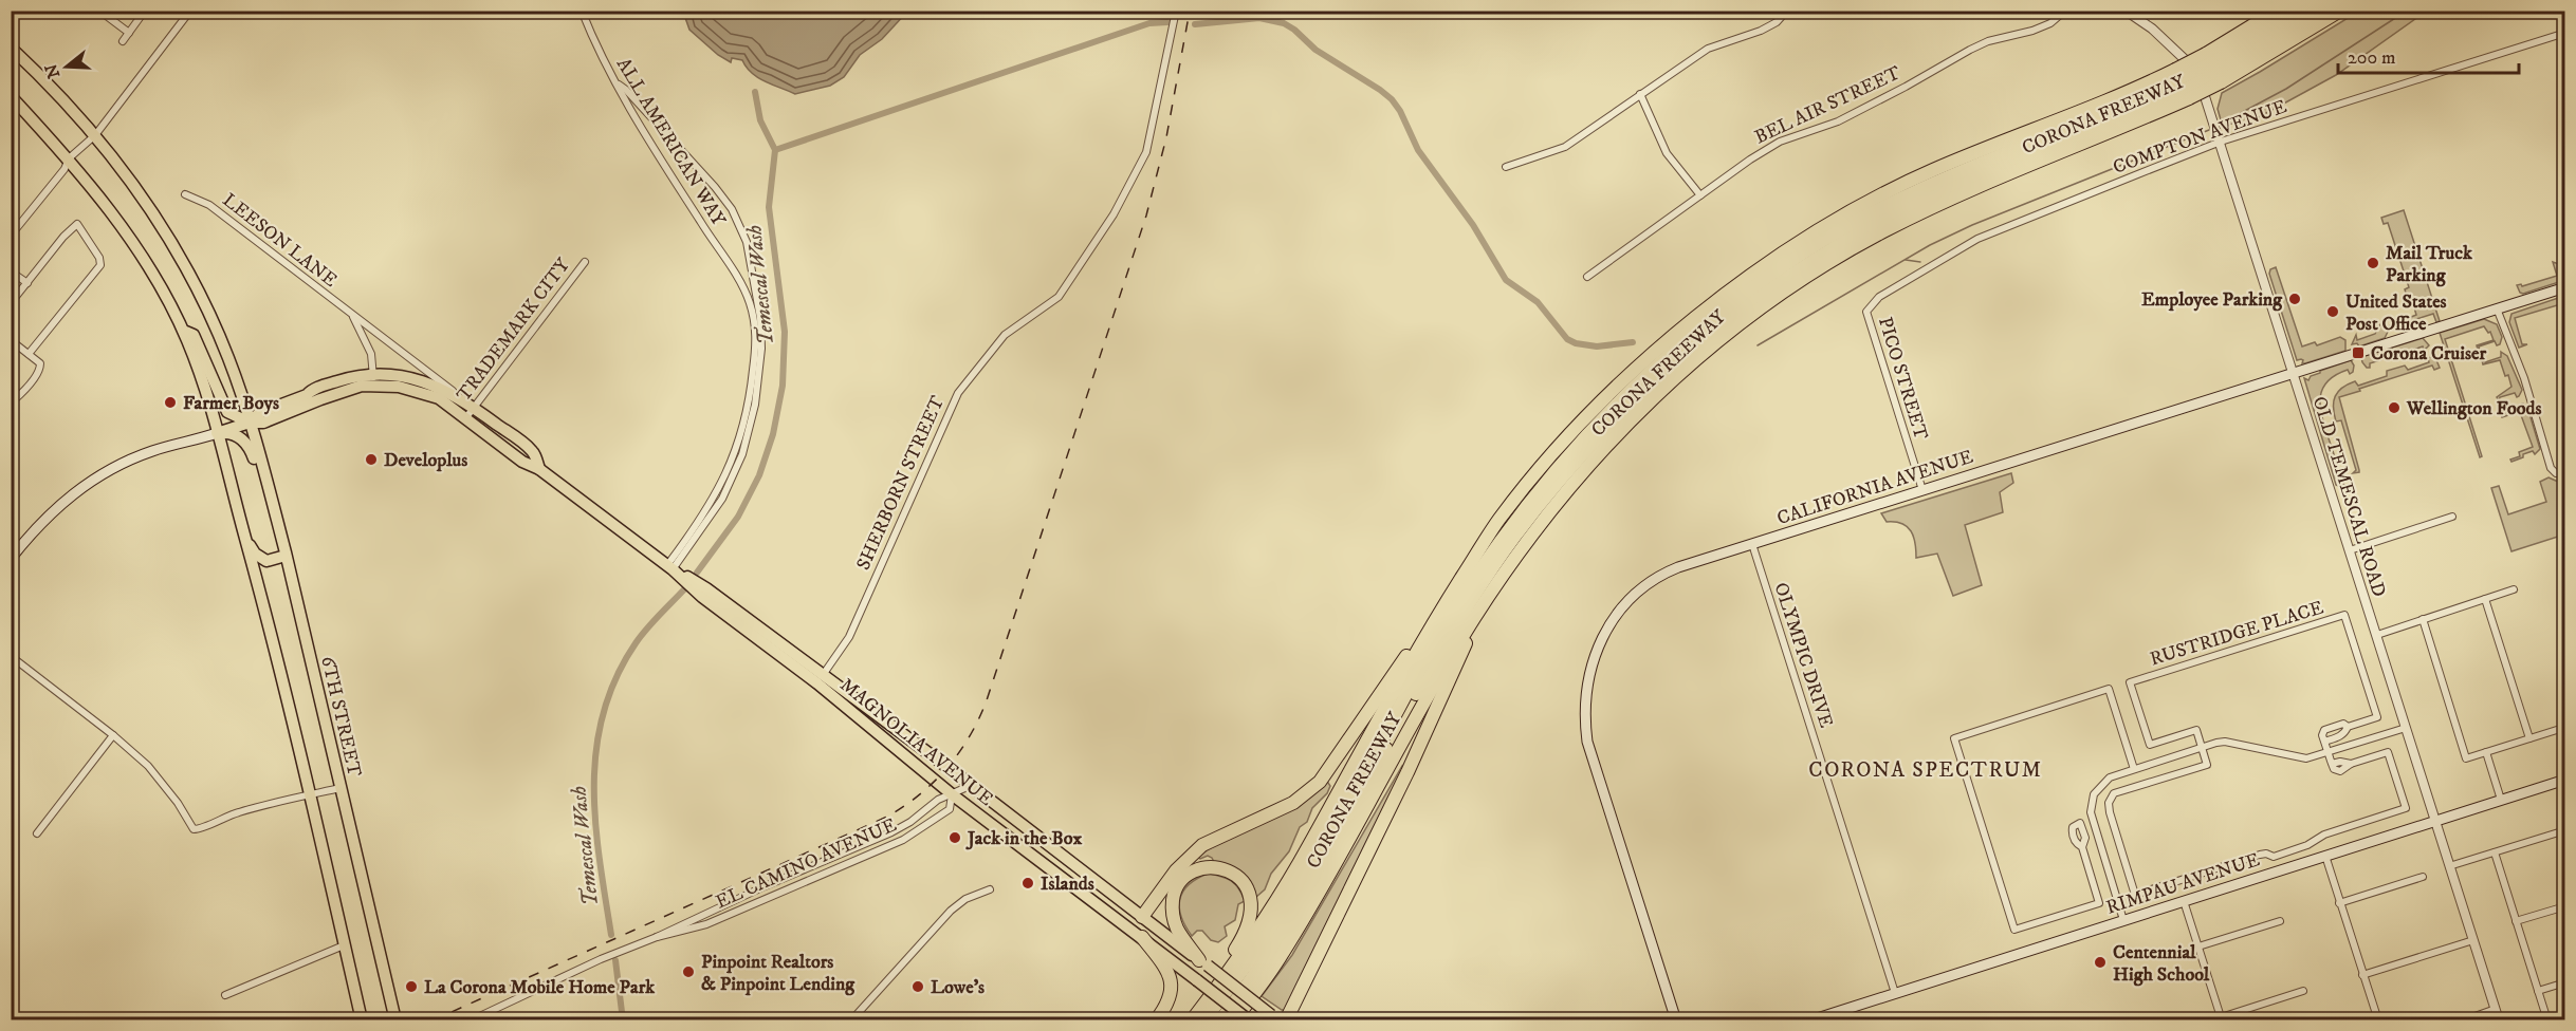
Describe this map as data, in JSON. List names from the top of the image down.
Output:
{
  "streets": {
    "highway": ["CORONA FREEWAY"],
    "main road": [
      "CALIFORNIA AVENUE",
      "6TH STREET",
      "MAGNOLIA AVENUE",
      "RIMPAU AVENUE"
    ],
    "street": [
      "BEL AIR STREET",
      "COMPTON AVENUE",
      "ALL AMERICAN WAY",
      "LEESON LANE",
      "TRADEMARK CITY",
      "PICO STREET",
      "SHERBORN STREET",
      "OLD TEMESCAL ROAD",
      "RUSTRIDGE PLACE",
      "OLYMPIC DRIVE",
      "EL CAMINO AVENUE"
    ]
  },
  "crossings": [
    ["COMPTON AVENUE", "PICO STREET"],
    ["COMPTON AVENUE", "OLD TEMESCAL ROAD"],
    ["ALL AMERICAN WAY", "MAGNOLIA AVENUE"],
    ["LEESON LANE", "TRADEMARK CITY"],
    ["LEESON LANE", "MAGNOLIA AVENUE"],
    ["TRADEMARK CITY", "MAGNOLIA AVENUE"],
    ["PICO STREET", "CALIFORNIA AVENUE"],
    ["SHERBORN STREET", "MAGNOLIA AVENUE"],
    ["CALIFORNIA AVENUE", "OLD TEMESCAL ROAD"],
    ["CALIFORNIA AVENUE", "OLYMPIC DRIVE"],
    ["OLD TEMESCAL ROAD", "RIMPAU AVENUE"],
    ["OLYMPIC DRIVE", "RIMPAU AVENUE"],
    ["6TH STREET", "MAGNOLIA AVENUE"],
    ["MAGNOLIA AVENUE", "EL CAMINO AVENUE"]
  ],
  "districts": ["CORONA SPECTRUM"],
  "water": ["Temescal Wash"],
  "places": {
    "other": [
      "Mail Truck Parking",
      "Employee Parking",
      "United States Post Office",
      "Farmer Boys",
      "Wellington Foods",
      "Developlus",
      "Jack in the Box",
      "Islands",
      "Centennial High School",
      "Pinpoint Realtors & Pinpoint Lending",
      "La Corona Mobile Home Park",
      "Lowe's"
    ],
    "transit": ["Corona Cruiser"]
  },
  "scale_bar": "200 m",
  "north": "left"
}
